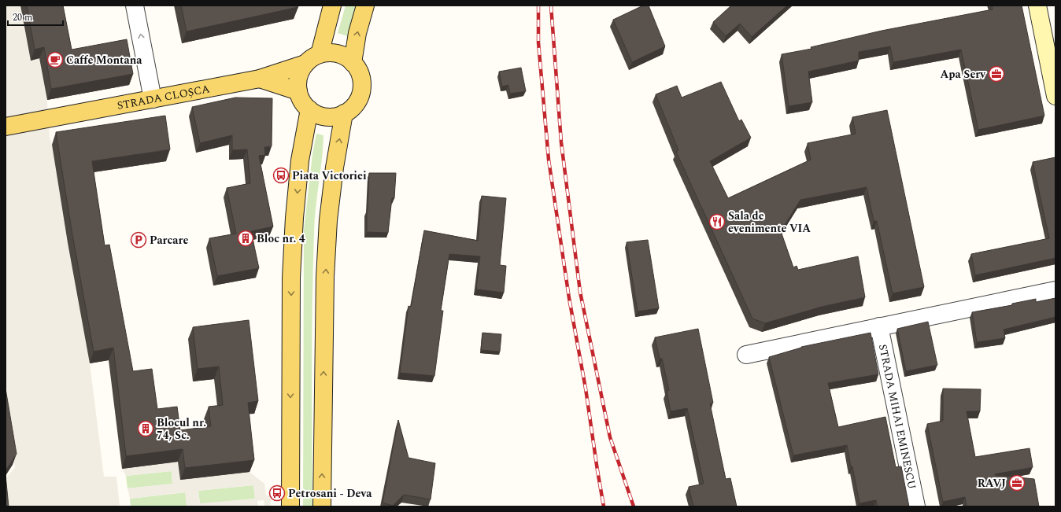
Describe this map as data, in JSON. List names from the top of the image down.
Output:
{
  "streets": {
    "main road": ["STRADA CLOȘCA"],
    "street": ["STRADA MIHAI EMINESCU"]
  },
  "places": {
    "cafe": ["Caffe Montana"],
    "office": ["Apa Serv", "RAVJ"],
    "bus stop": ["Piata Victoriei", "Petrosani - Deva"],
    "restaurant": ["Sala de evenimente VIA"],
    "building": ["Bloc nr. 4", "Blocul nr. 74, Sc."],
    "parking": ["Parcare"]
  },
  "scale_bar": "20 m"
}
